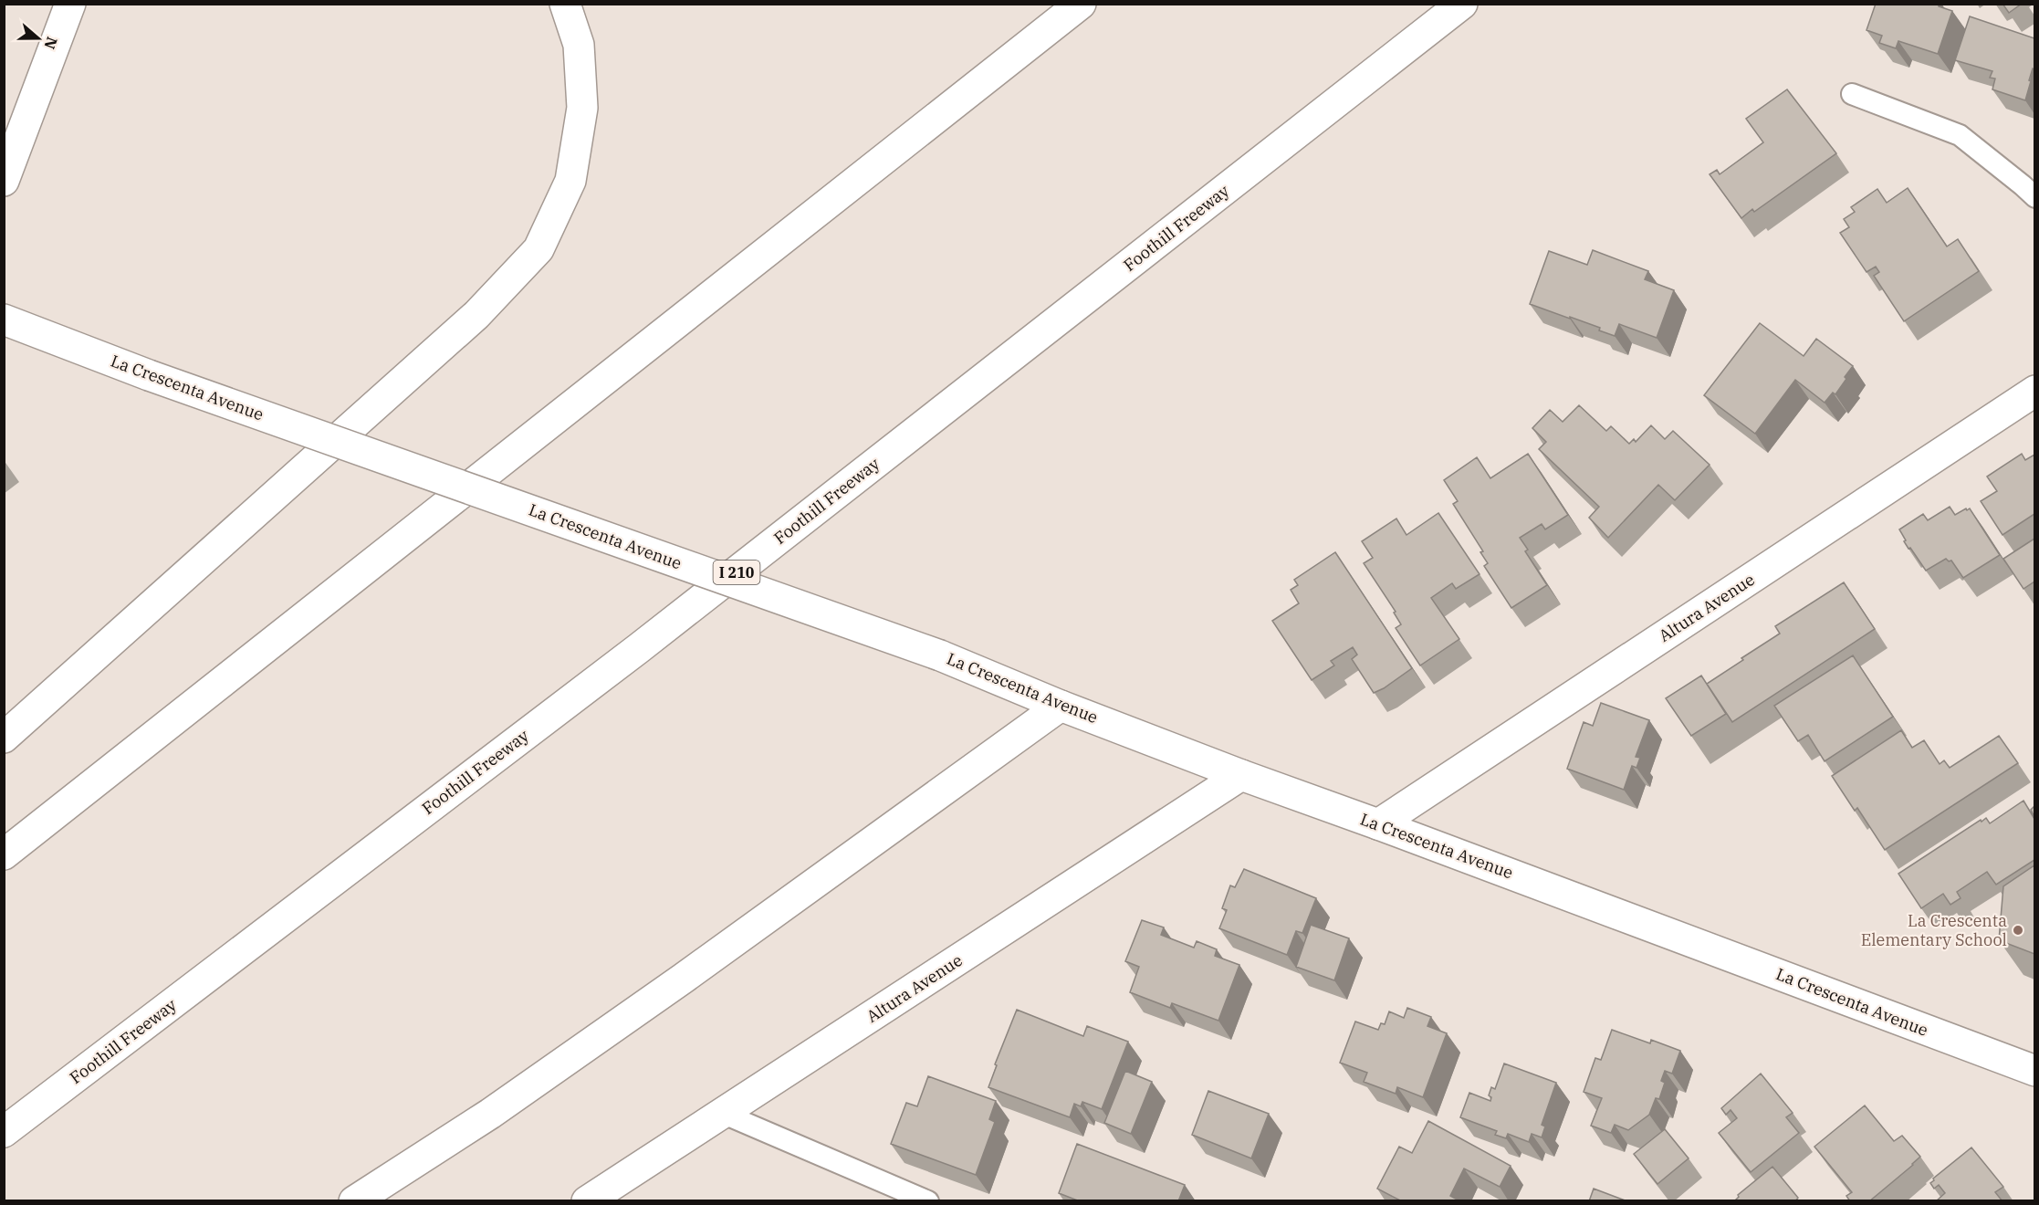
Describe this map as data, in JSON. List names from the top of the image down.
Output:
{
  "streets": {
    "main road": [
      "Foothill Freeway",
      "La Crescenta Avenue",
      "I 210",
      "Altura Avenue"
    ]
  },
  "crossings": [
    ["La Crescenta Avenue", "Altura Avenue"]
  ],
  "places": ["La Crescenta Elementary School"],
  "north": "right"
}
